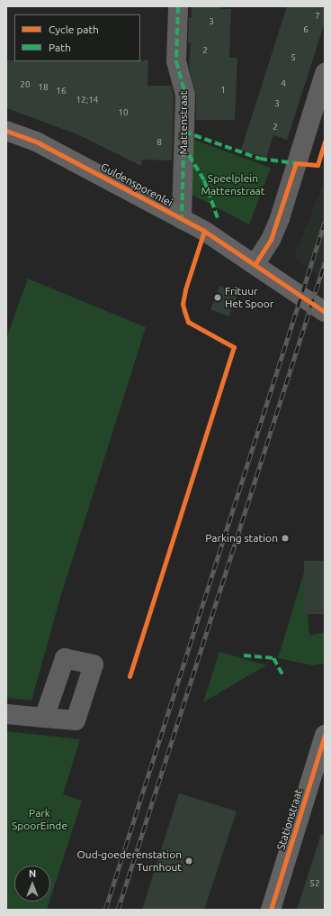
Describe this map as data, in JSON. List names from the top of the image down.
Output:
{
  "streets": {
    "street": ["Mattenstraat", "Guldensporenlei", "Stationstraat"]
  },
  "crossings": [
    ["Mattenstraat", "Guldensporenlei"]
  ],
  "parks": ["Speelplein Mattenstraat", "Park SpoorEinde"],
  "places": ["Frituur Het Spoor", "Parking station", "Oud-goederenstation Turnhout"],
  "house_numbers": [
    "7",
    "3",
    "6",
    "2",
    "5",
    "4",
    "20",
    "18",
    "1",
    "16",
    "12;14",
    "3",
    "10",
    "2",
    "8",
    "52"
  ],
  "legend": ["Cycle path", "Path"],
  "north": "top"
}
